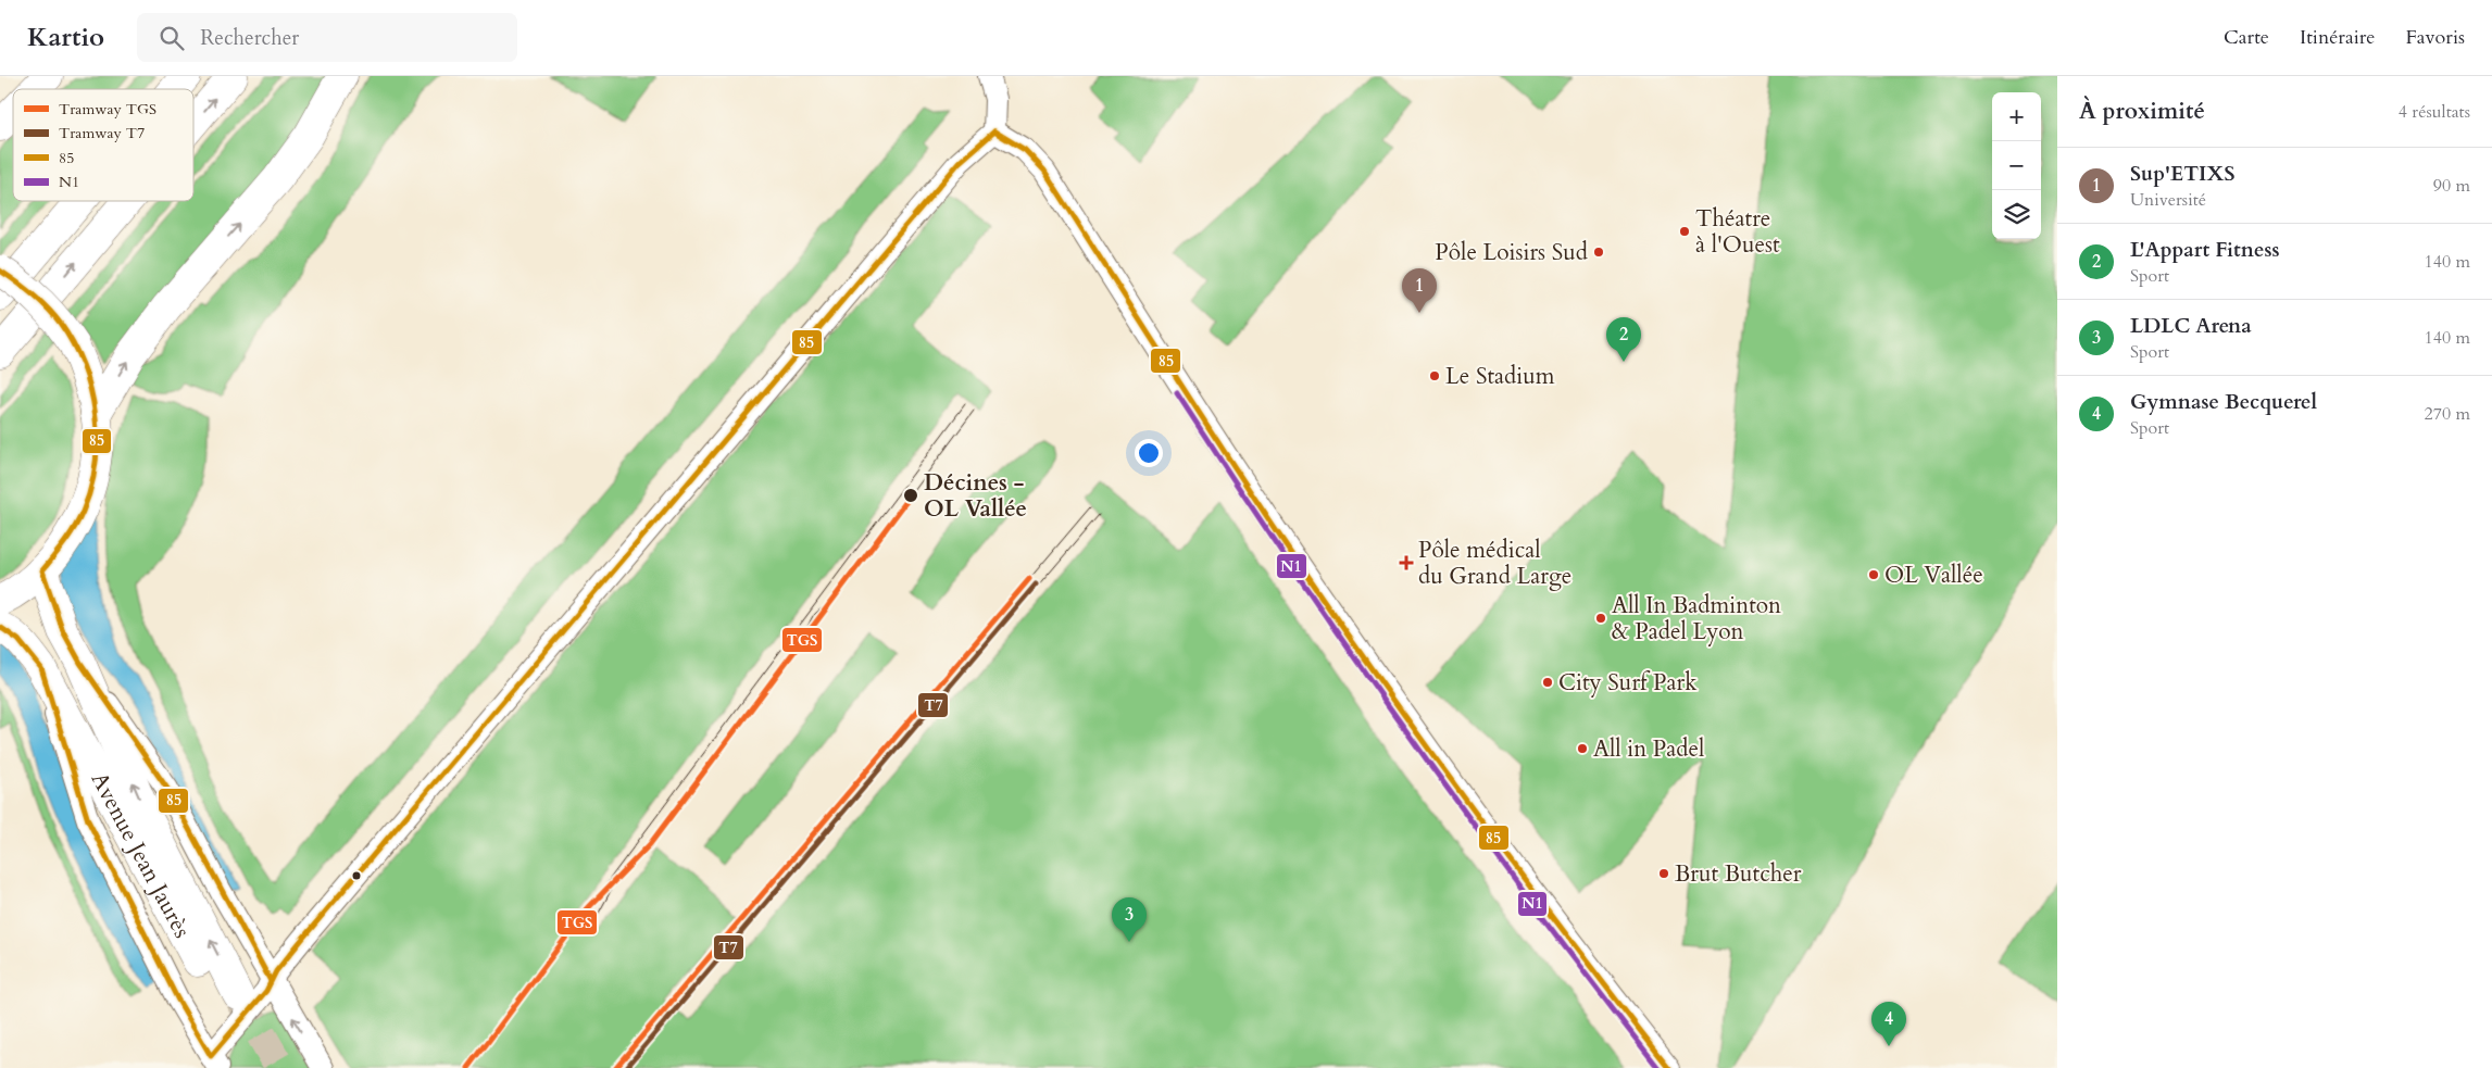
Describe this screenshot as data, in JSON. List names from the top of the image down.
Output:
{
  "streets": {
    "main road": ["Avenue Jean Jaurès"]
  },
  "places": {
    "other": [
      "Théatre à l'Ouest",
      "Pôle Loisirs Sud",
      "Le Stadium",
      "Décines - OL Vallée",
      "OL Vallée",
      "All In Badminton & Padel Lyon",
      "City Surf Park",
      "All in Padel",
      "Brut Butcher"
    ],
    "health": ["Pôle médical du Grand Large"]
  },
  "lines": [
    "transit line 85",
    "transit line N1",
    "tram line TGS",
    "tram line T7"
  ],
  "legend": [
    "Tramway TGS",
    "Tramway T7",
    "85",
    "N1"
  ],
  "page": {
    "header": "Kartio",
    "search": "Rechercher",
    "nav": ["Carte", "Itinéraire", "Favoris"],
    "heading": ["À proximité", "4 résultats"],
    "map_buttons": ["+", "−"],
    "list": [
      {
        "mark": "1",
        "name": "Sup'ETIXS",
        "note": "Université",
        "value": "90 m"
      },
      {
        "mark": "2",
        "name": "L'Appart Fitness",
        "note": "Sport",
        "value": "140 m"
      },
      {
        "mark": "3",
        "name": "LDLC Arena",
        "note": "Sport",
        "value": "140 m"
      },
      {
        "mark": "4",
        "name": "Gymnase Becquerel",
        "note": "Sport",
        "value": "270 m"
      }
    ],
    "pins": [
      "1",
      "2",
      "3",
      "4"
    ]
  }
}
